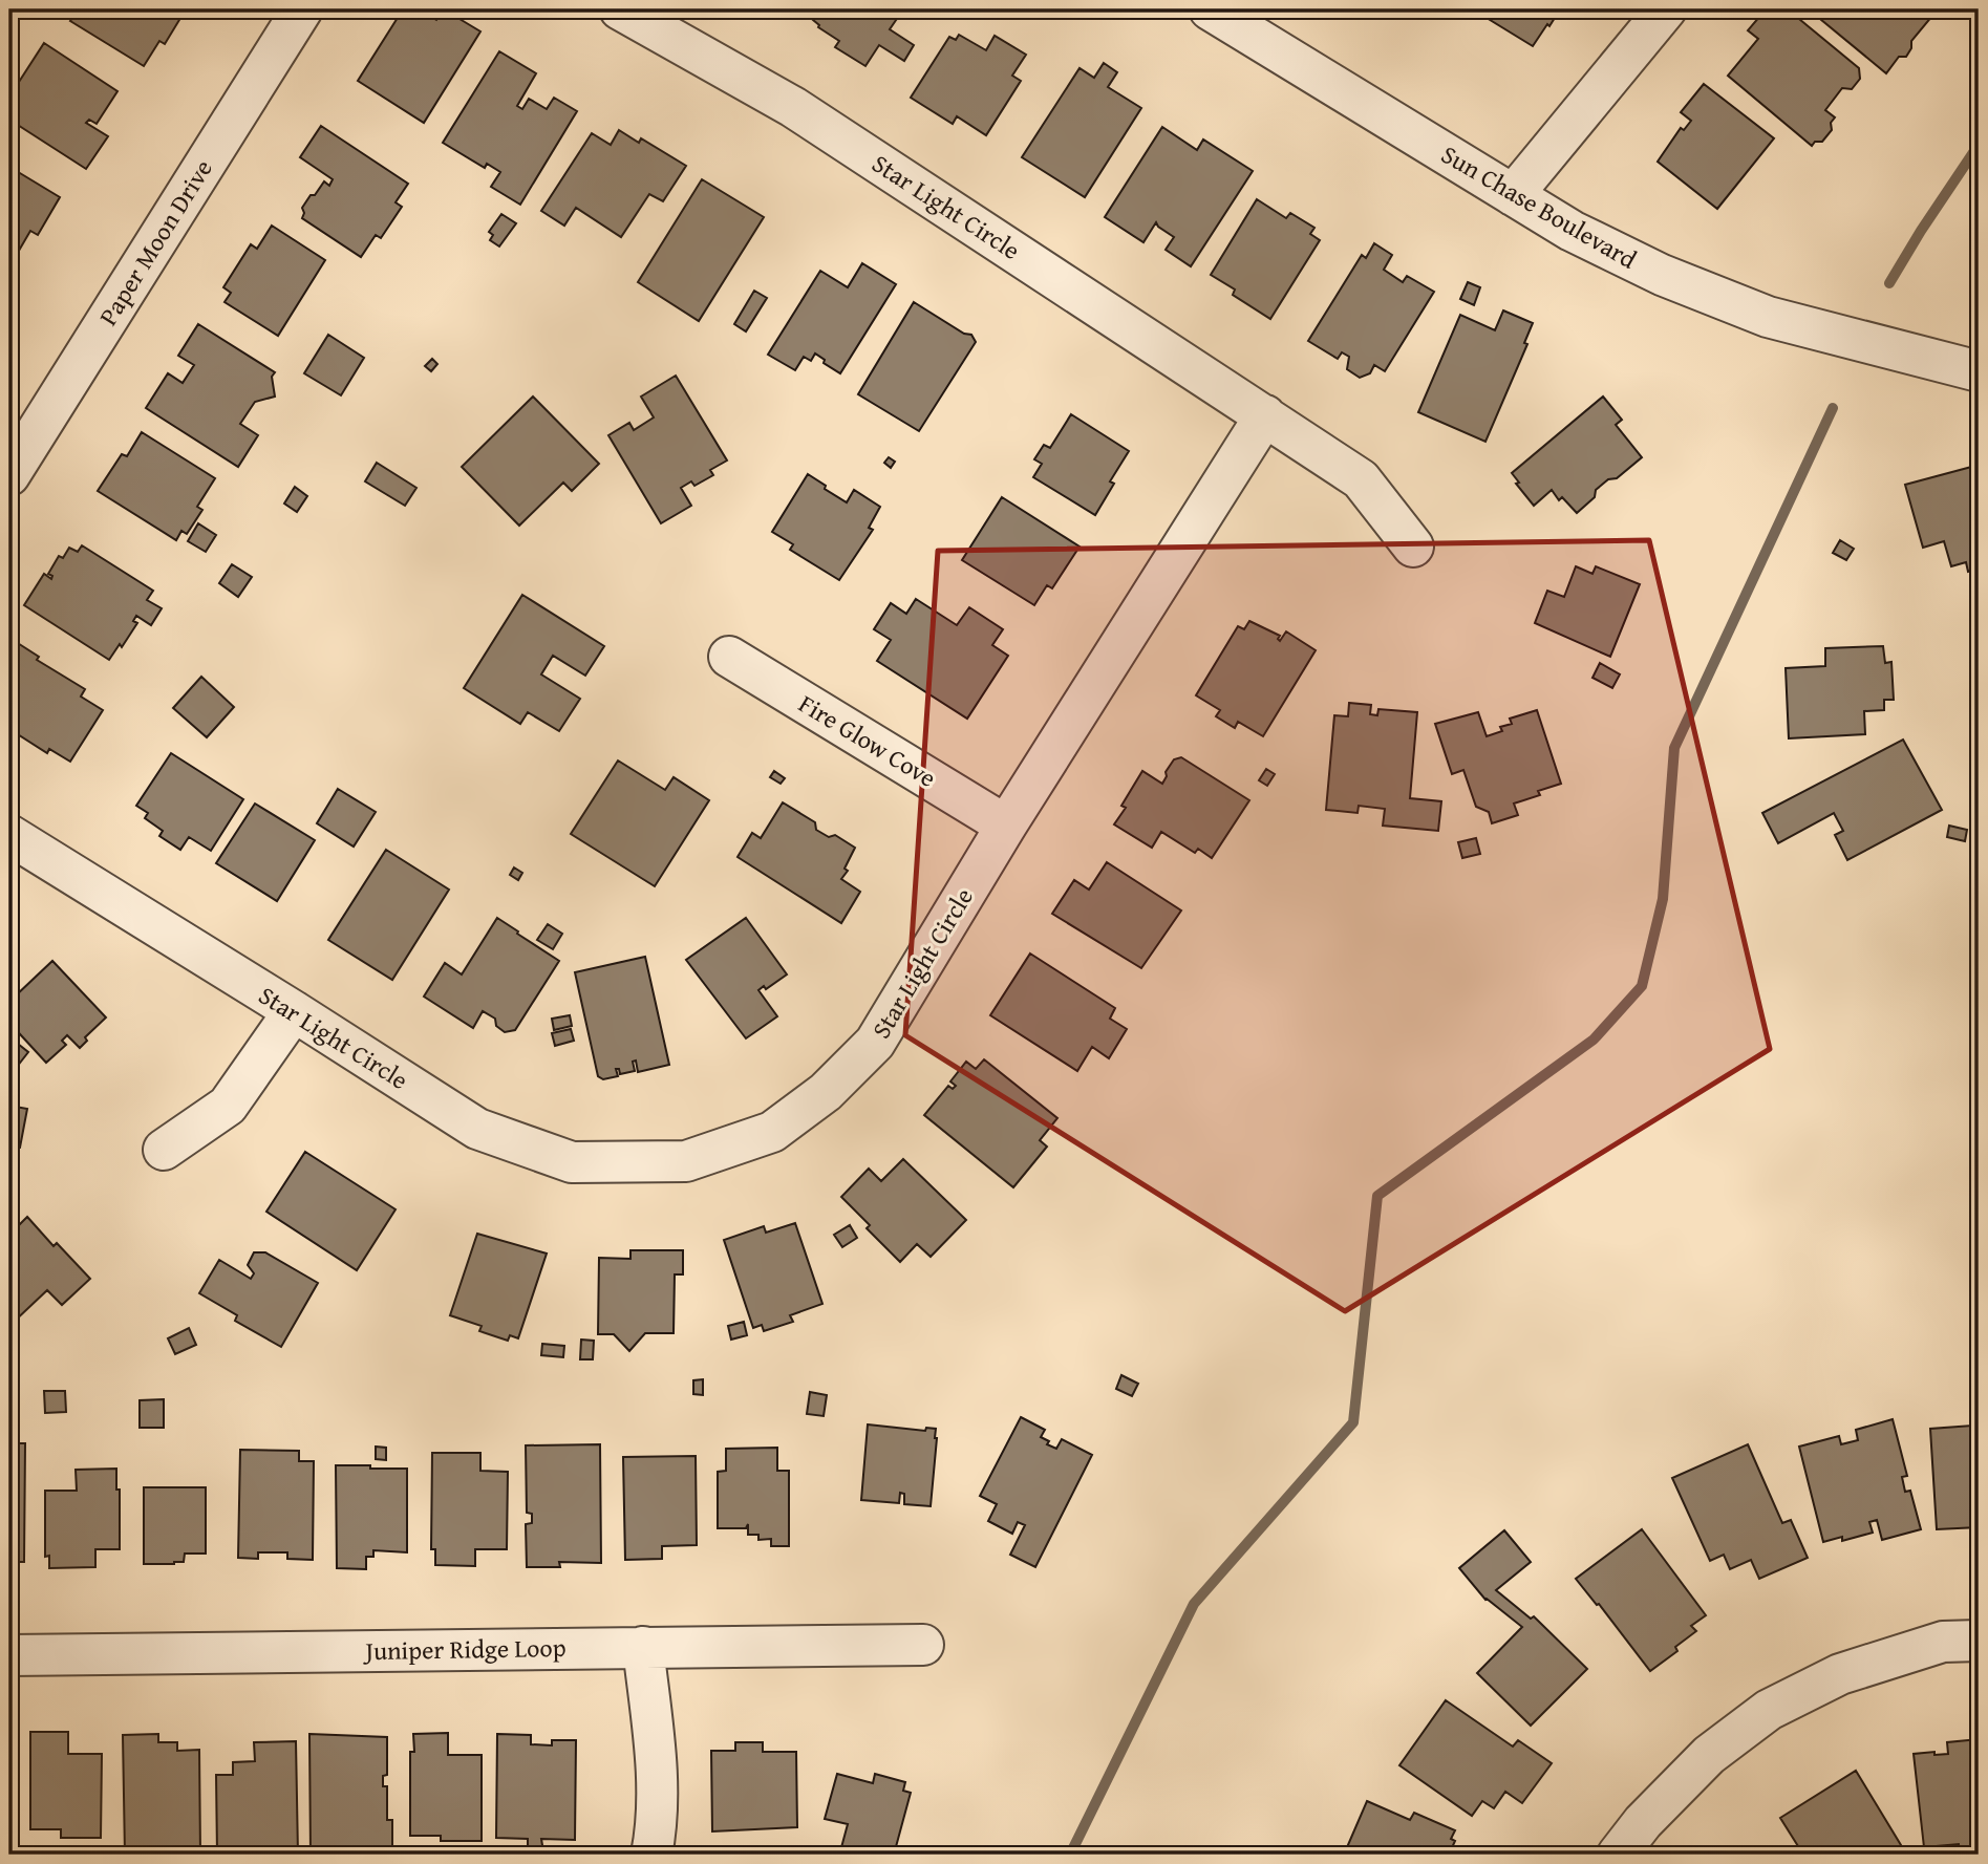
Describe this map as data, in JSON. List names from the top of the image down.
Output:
{
  "streets": {
    "street": [
      "Star Light Circle",
      "Sun Chase Boulevard",
      "Paper Moon Drive",
      "Fire Glow Cove",
      "Juniper Ridge Loop"
    ]
  },
  "crossings": [
    ["Star Light Circle", "Fire Glow Cove"]
  ]
}
